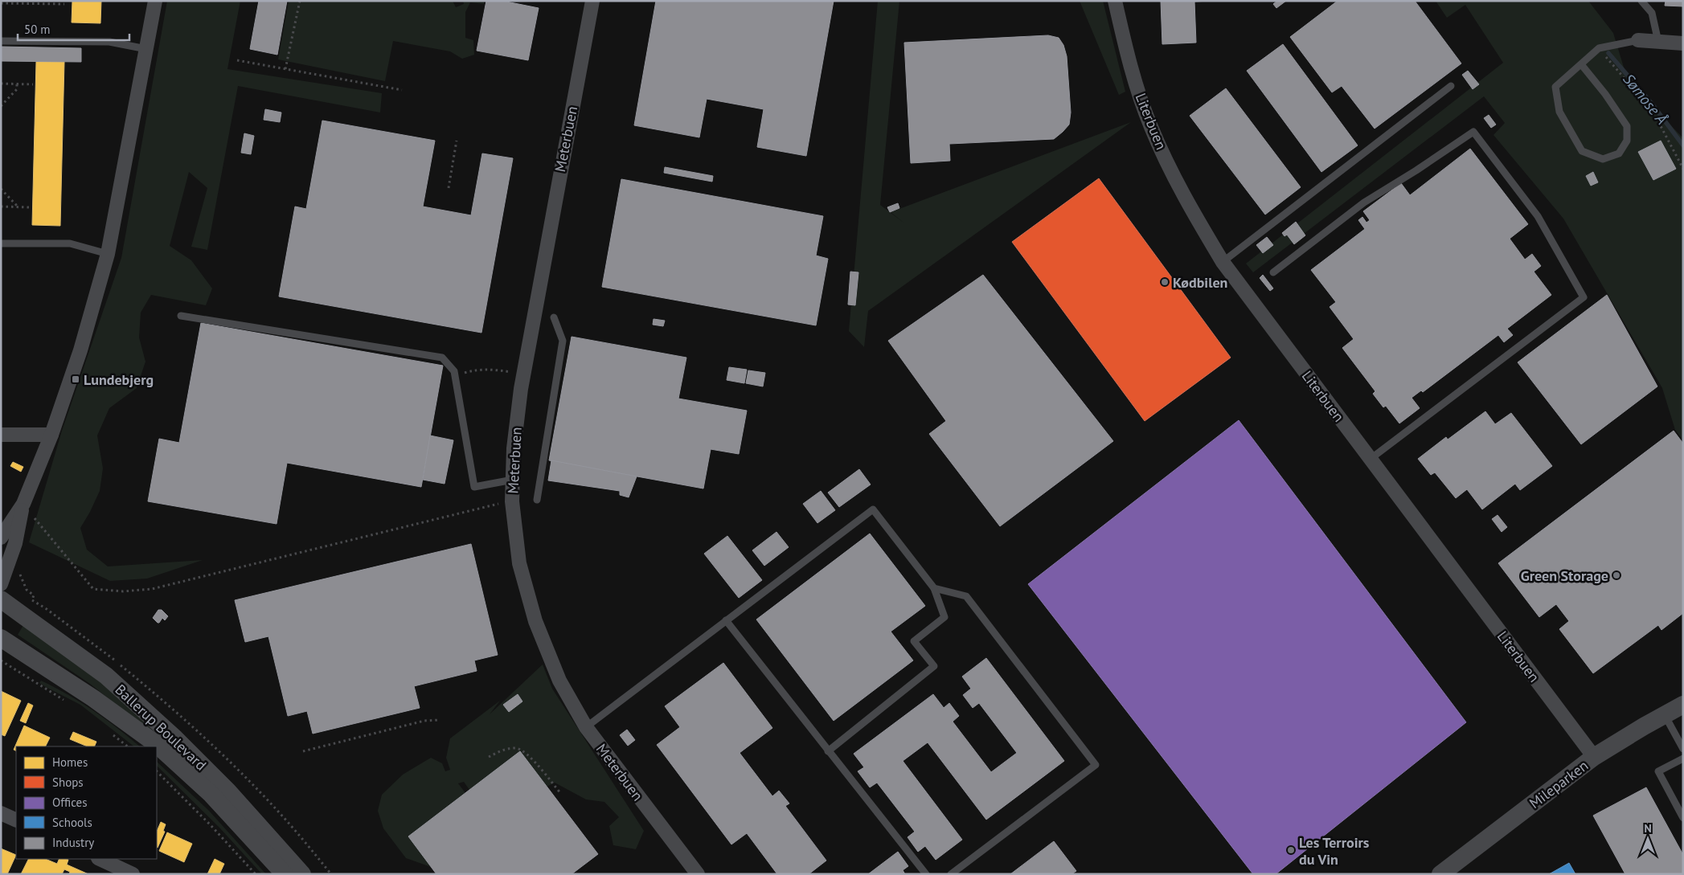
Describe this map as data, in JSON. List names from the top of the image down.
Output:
{
  "streets": {
    "street": [
      "Literbuen",
      "Meterbuen",
      "Ballerup Boulevard",
      "Mileparken"
    ]
  },
  "crossings": [
    ["Literbuen", "Mileparken"]
  ],
  "water": ["Sømose Å"],
  "places": {
    "other": ["Kødbilen", "Green Storage", "Les Terroirs du Vin"],
    "transit": ["Lundebjerg"]
  },
  "legend": [
    "Homes",
    "Shops",
    "Offices",
    "Schools",
    "Industry"
  ],
  "scale_bar": "50 m",
  "north": "top"
}
